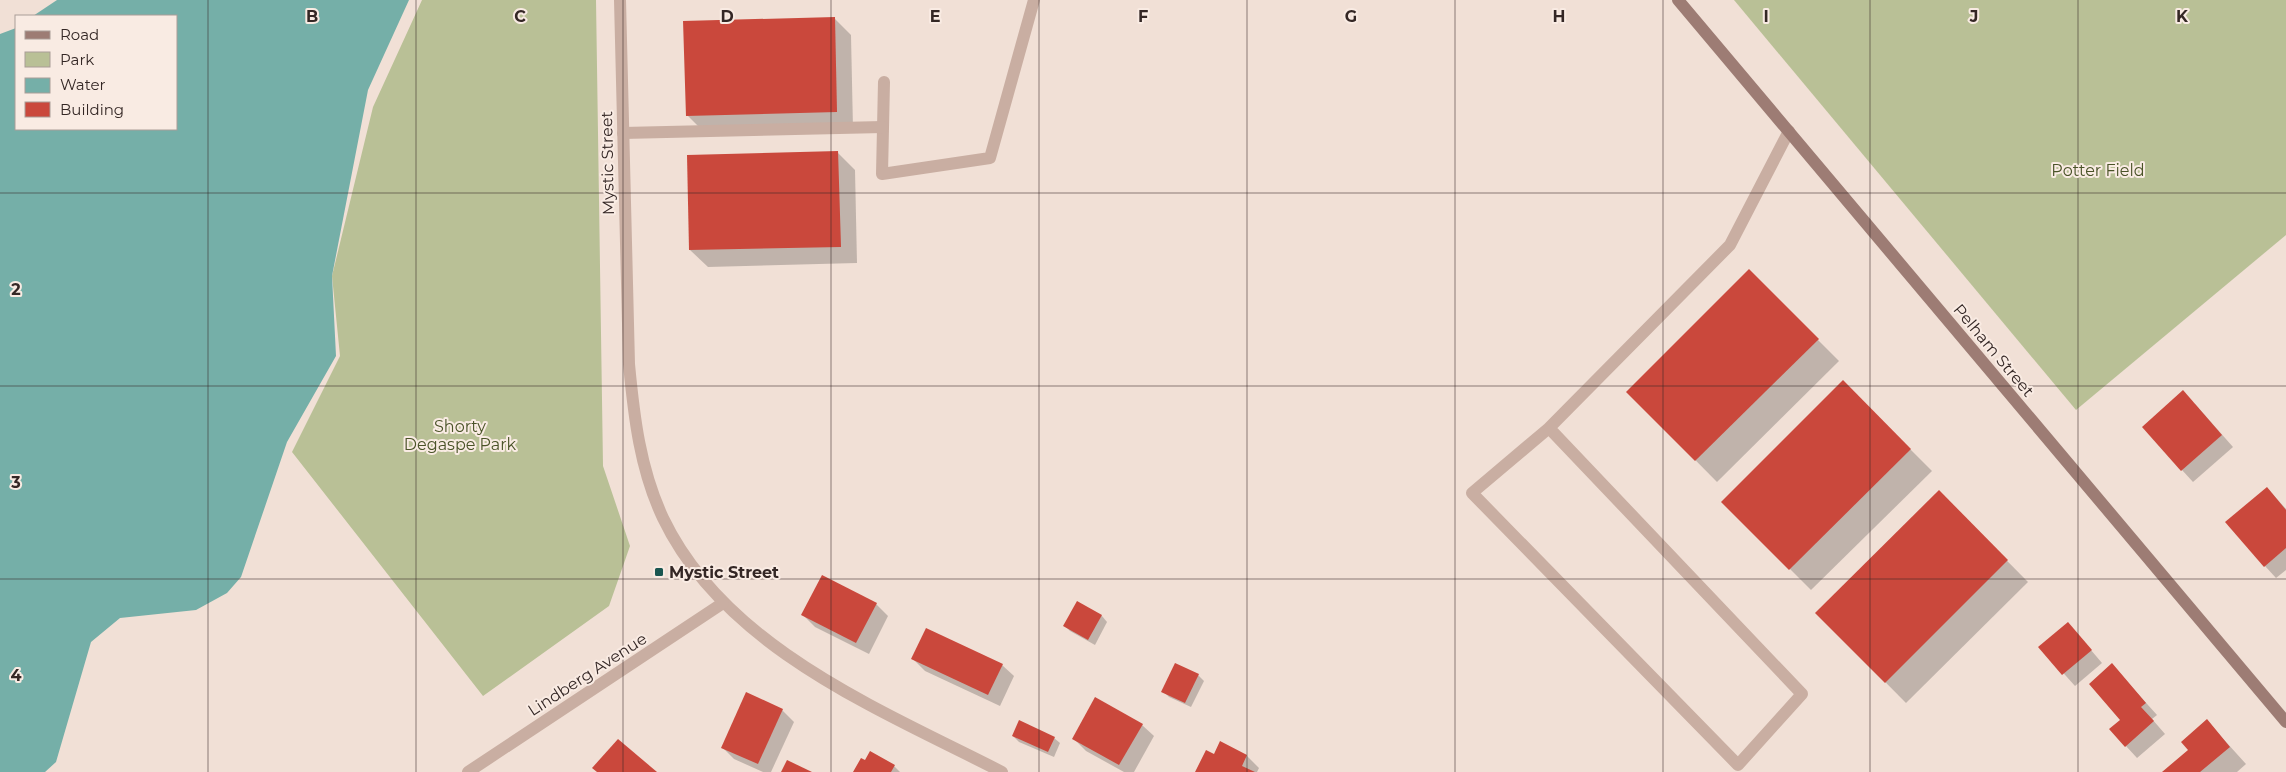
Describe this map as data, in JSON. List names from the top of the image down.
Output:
{
  "streets": {
    "main road": ["Pelham Street"],
    "street": ["Mystic Street", "Lindberg Avenue"]
  },
  "crossings": [
    ["Mystic Street", "Lindberg Avenue"]
  ],
  "parks": ["Potter Field", "Shorty Degaspe Park"],
  "places": {
    "transit": ["Mystic Street"]
  },
  "legend": [
    "Road",
    "Park",
    "Water",
    "Building"
  ],
  "grid": {
    "columns": [
      "B",
      "C",
      "D",
      "E",
      "F",
      "G",
      "H",
      "I",
      "J",
      "K"
    ],
    "rows": ["2", "3", "4"]
  }
}
